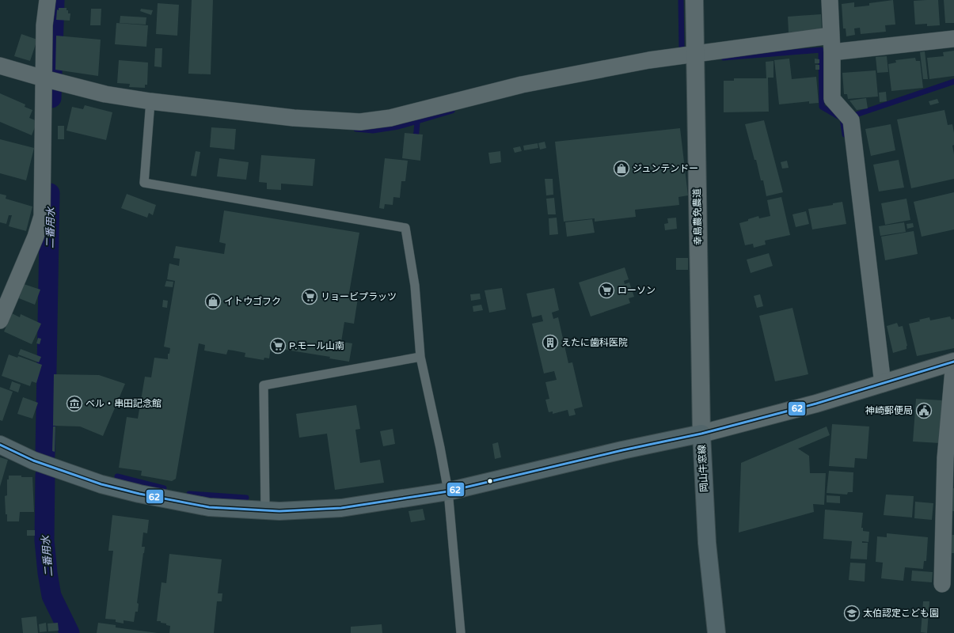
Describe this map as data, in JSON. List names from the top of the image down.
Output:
{
  "streets": {
    "main road": ["岡山牛窓線"],
    "street": ["幸島農免農道"]
  },
  "crossings": [
    ["幸島農免農道", "岡山牛窓線"]
  ],
  "water": ["二番用水"],
  "places": {
    "shop": ["ジュンテンドー", "イトウゴフク"],
    "supermarket": ["ローソン", "リョービプラッツ", "P.モール山南"],
    "building": ["えたに歯科医院"],
    "museum": ["ベル・串田記念館"],
    "public building": ["神崎郵便局"],
    "school or university": ["太伯認定こども園"]
  },
  "lines": ["transit line 62"]
}
